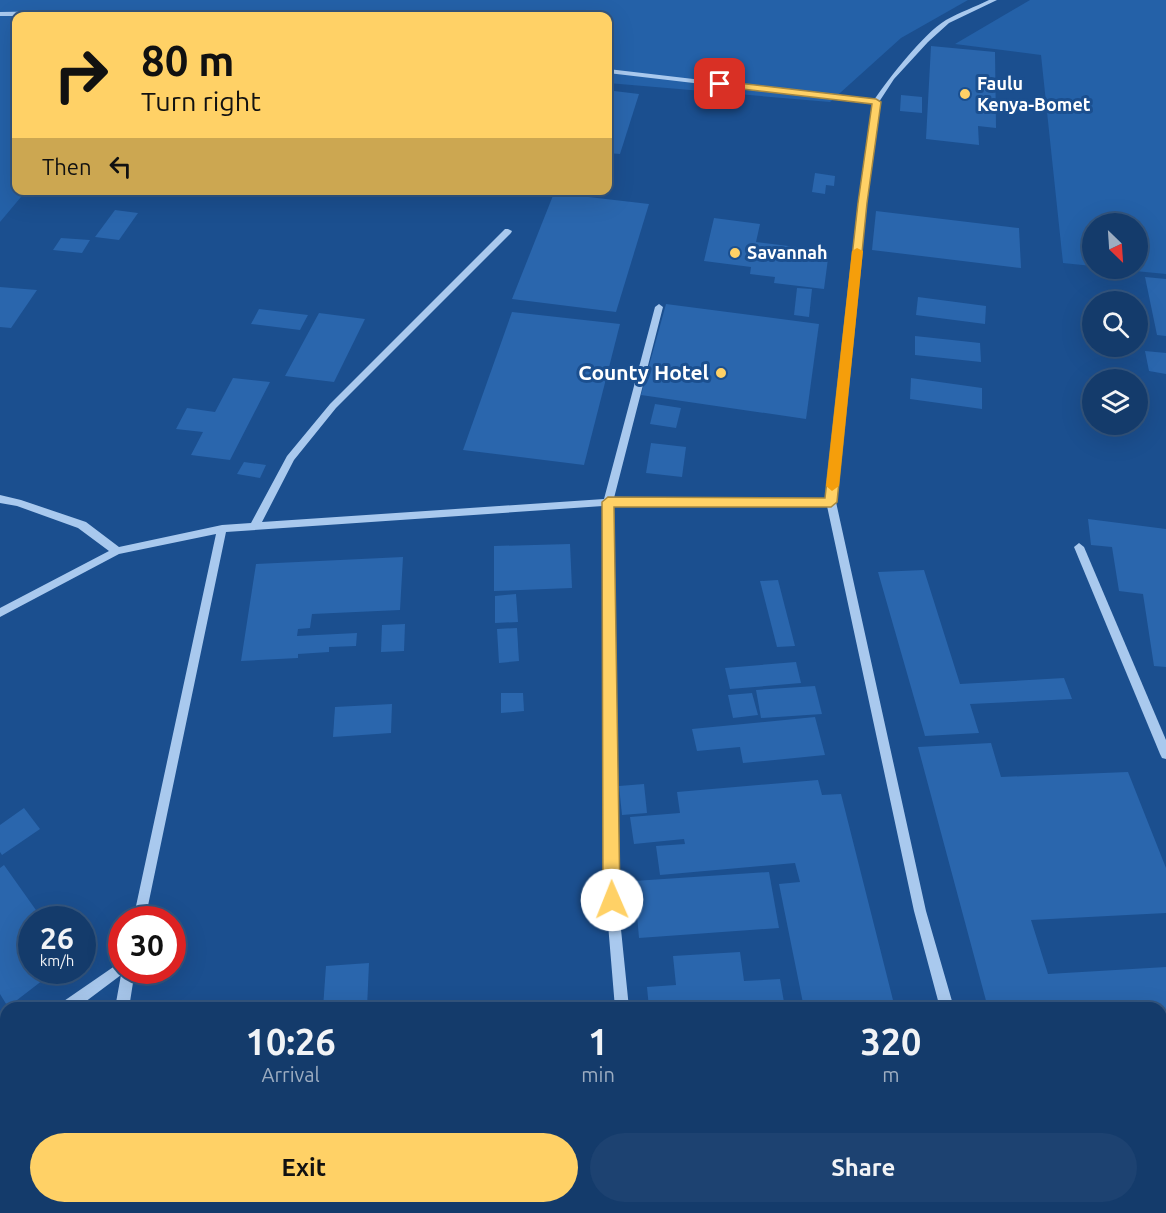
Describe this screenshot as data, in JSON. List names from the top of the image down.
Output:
{
  "places": ["Faulu Kenya-Bomet", "Savannah", "County Hotel"],
  "north": "bottom right",
  "page": {
    "turn": ["80 m", "Turn right"],
    "then": "Then",
    "speed": "26 km/h",
    "limit": "30",
    "eta": [
      "10:26",
      "Arrival",
      "1",
      "min",
      "320",
      "m"
    ],
    "buttons": ["Exit", "Share"]
  }
}
